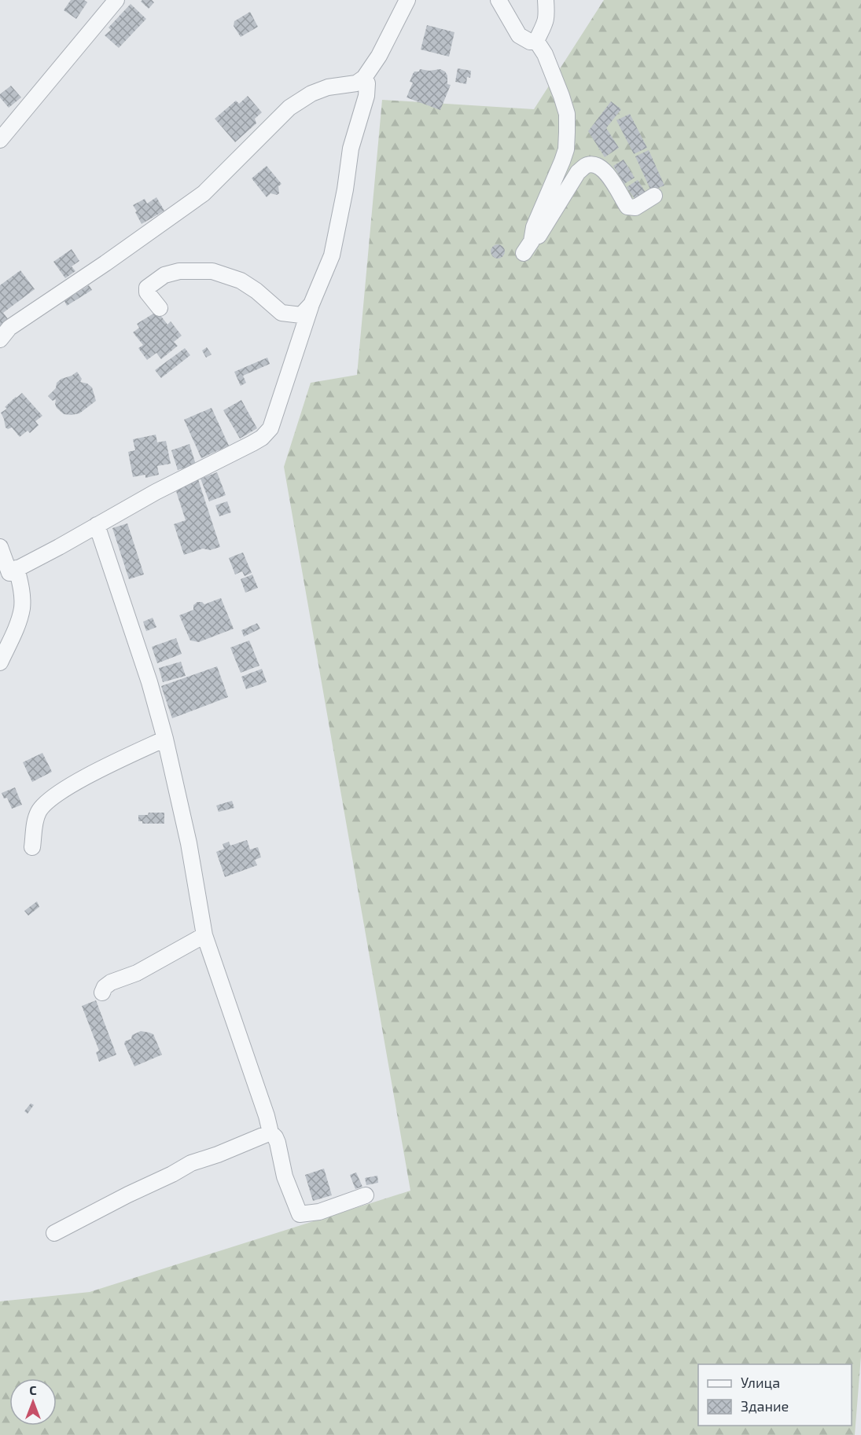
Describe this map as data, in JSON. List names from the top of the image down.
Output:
{
  "legend": ["Улица", "Здание"],
  "north": "top"
}
